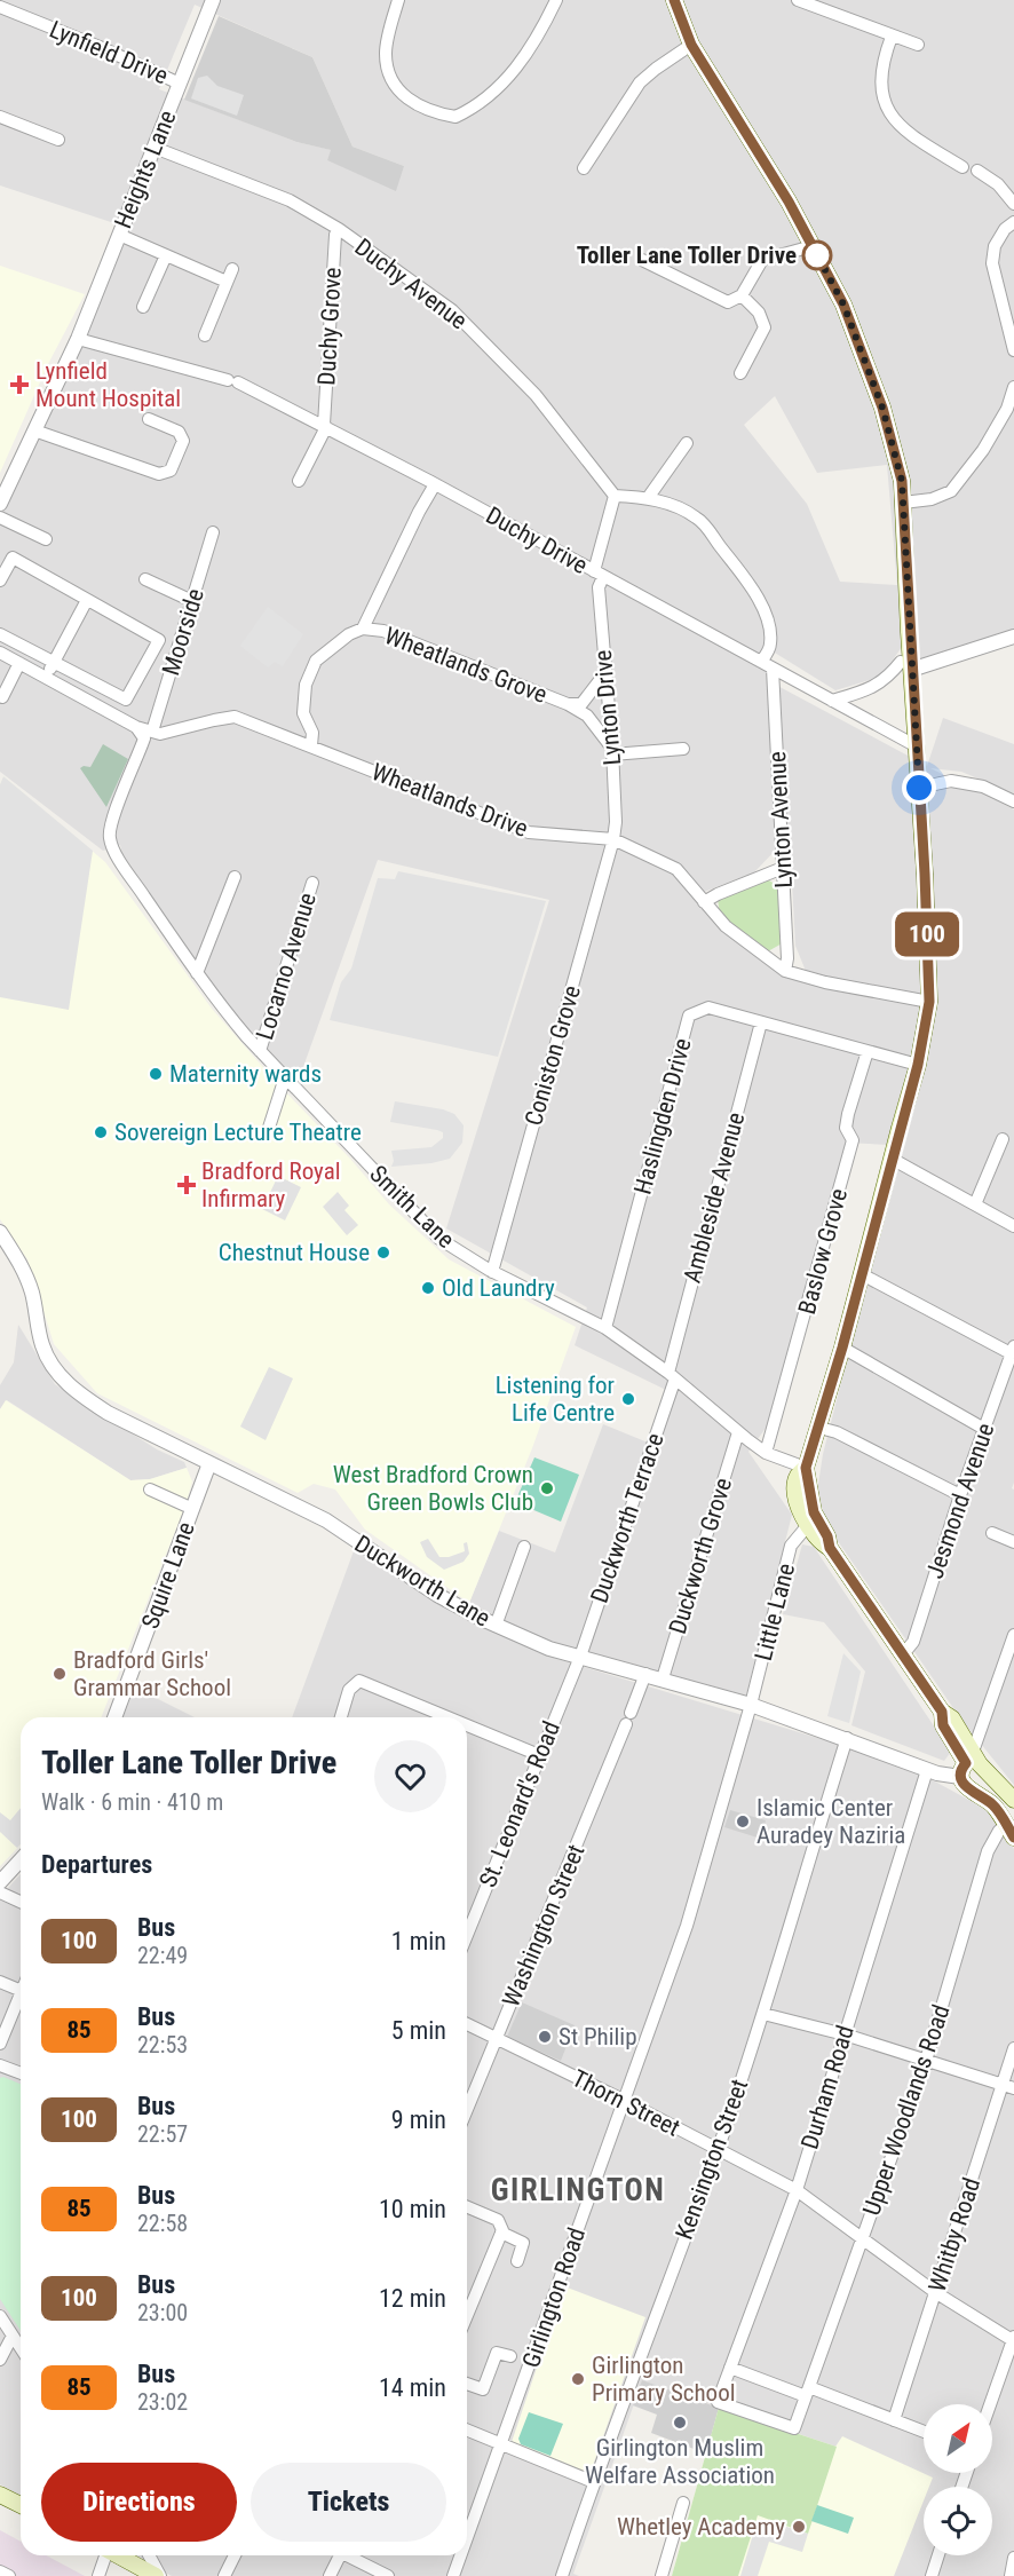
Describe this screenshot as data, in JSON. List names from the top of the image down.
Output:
{
  "streets": {
    "street": [
      "Lynfield Drive",
      "Heights Lane",
      "Duchy Avenue",
      "Duchy Grove",
      "Duchy Drive",
      "Moorside",
      "Wheatlands Grove",
      "Lynton Drive",
      "Wheatlands Drive",
      "Lynton Avenue",
      "Locarno Avenue",
      "Coniston Grove",
      "Haslingden Drive",
      "Ambleside Avenue",
      "Smith Lane",
      "Baslow Grove",
      "Jesmond Avenue",
      "Duckworth Terrace",
      "Duckworth Grove",
      "Squire Lane",
      "Duckworth Lane",
      "Little Lane",
      "St. Leonard's Road",
      "Washington Street",
      "Durham Road",
      "Thorn Street",
      "Upper Woodlands Road",
      "Kensington Street",
      "Whitby Road",
      "Girlington Road"
    ]
  },
  "crossings": [
    ["Lynfield Drive", "Heights Lane"],
    ["Heights Lane", "Duchy Avenue"],
    ["Heights Lane", "Duchy Drive"],
    ["Duchy Avenue", "Duchy Grove"],
    ["Duchy Avenue", "Lynton Avenue"],
    ["Duchy Grove", "Duchy Drive"],
    ["Duchy Drive", "Lynton Drive"],
    ["Duchy Drive", "Lynton Avenue"],
    ["Moorside", "Wheatlands Drive"],
    ["Wheatlands Grove", "Lynton Drive"],
    ["Lynton Drive", "Wheatlands Drive"],
    ["Lynton Drive", "Coniston Grove"],
    ["Wheatlands Drive", "Lynton Avenue"],
    ["Wheatlands Drive", "Coniston Grove"],
    ["Wheatlands Drive", "Smith Lane"],
    ["Locarno Avenue", "Smith Lane"],
    ["Coniston Grove", "Smith Lane"],
    ["Haslingden Drive", "Ambleside Avenue"],
    ["Haslingden Drive", "Smith Lane"],
    ["Haslingden Drive", "Baslow Grove"],
    ["Ambleside Avenue", "Smith Lane"],
    ["Ambleside Avenue", "Duckworth Terrace"],
    ["Smith Lane", "Baslow Grove"],
    ["Smith Lane", "Duckworth Terrace"],
    ["Smith Lane", "Duckworth Grove"],
    ["Duckworth Terrace", "Duckworth Lane"],
    ["Duckworth Terrace", "St. Leonard's Road"],
    ["Duckworth Grove", "Duckworth Lane"],
    ["Squire Lane", "Duckworth Lane"],
    ["Duckworth Lane", "Little Lane"],
    ["Duckworth Lane", "St. Leonard's Road"],
    ["Duckworth Lane", "Washington Street"],
    ["Duckworth Lane", "Durham Road"],
    ["Duckworth Lane", "Kensington Street"],
    ["Duckworth Lane", "Girlington Road"],
    ["Little Lane", "Girlington Road"],
    ["Washington Street", "Thorn Street"],
    ["Durham Road", "Thorn Street"],
    ["Durham Road", "Upper Woodlands Road"],
    ["Thorn Street", "Upper Woodlands Road"],
    ["Thorn Street", "Kensington Street"],
    ["Thorn Street", "Whitby Road"],
    ["Thorn Street", "Girlington Road"]
  ],
  "districts": ["GIRLINGTON"],
  "places": {
    "other": [
      "Toller Lane Toller Drive",
      "Maternity wards",
      "Sovereign Lecture Theatre",
      "Chestnut House",
      "Old Laundry",
      "Listening for Life Centre",
      "West Bradford Crown Green Bowls Club",
      "Bradford Girls' Grammar School",
      "Islamic Center Auradey Naziria",
      "St Philip",
      "Girlington Primary School",
      "Girlington Muslim Welfare Association",
      "Whetley Academy"
    ],
    "health": ["Lynfield Mount Hospital", "Bradford Royal Infirmary"]
  },
  "lines": ["bus line 100"],
  "north": "top right",
  "page": {
    "on_map": "100",
    "heading": [
      ["Toller Lane Toller Drive", "Walk · 6 min · 410 m"],
      "Departures"
    ],
    "list": [
      {
        "mark": "100",
        "name": "Bus",
        "note": "22:49",
        "value": "1 min"
      },
      {
        "mark": "85",
        "name": "Bus",
        "note": "22:53",
        "value": "5 min"
      },
      {
        "mark": "100",
        "name": "Bus",
        "note": "22:57",
        "value": "9 min"
      },
      {
        "mark": "85",
        "name": "Bus",
        "note": "22:58",
        "value": "10 min"
      },
      {
        "mark": "100",
        "name": "Bus",
        "note": "23:00",
        "value": "12 min"
      },
      {
        "mark": "85",
        "name": "Bus",
        "note": "23:02",
        "value": "14 min"
      }
    ],
    "buttons": ["Directions", "Tickets"]
  }
}
